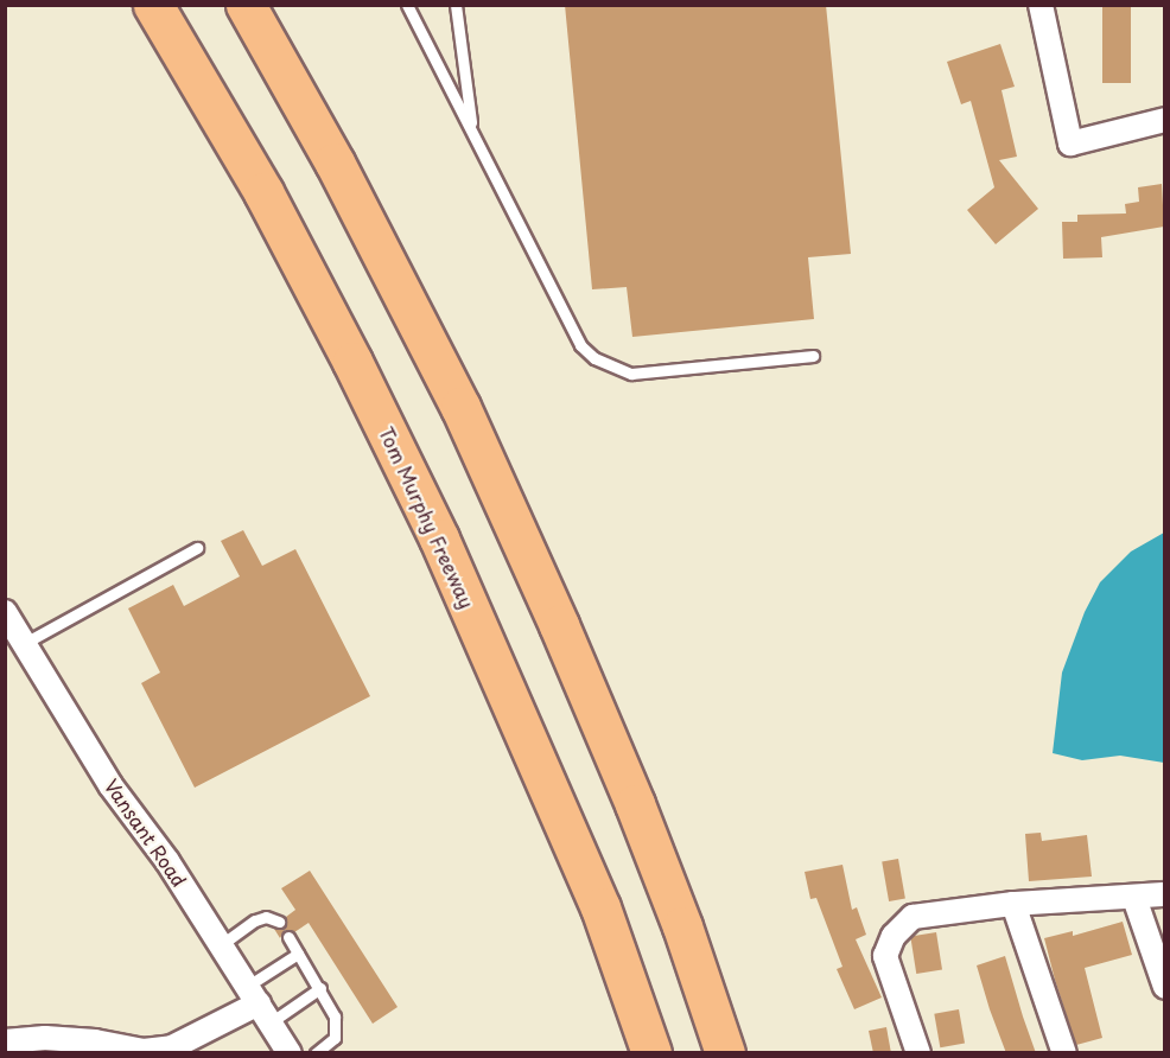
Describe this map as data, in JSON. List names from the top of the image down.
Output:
{
  "streets": {
    "highway": ["Tom Murphy Freeway"],
    "street": ["Vansant Road"]
  }
}
